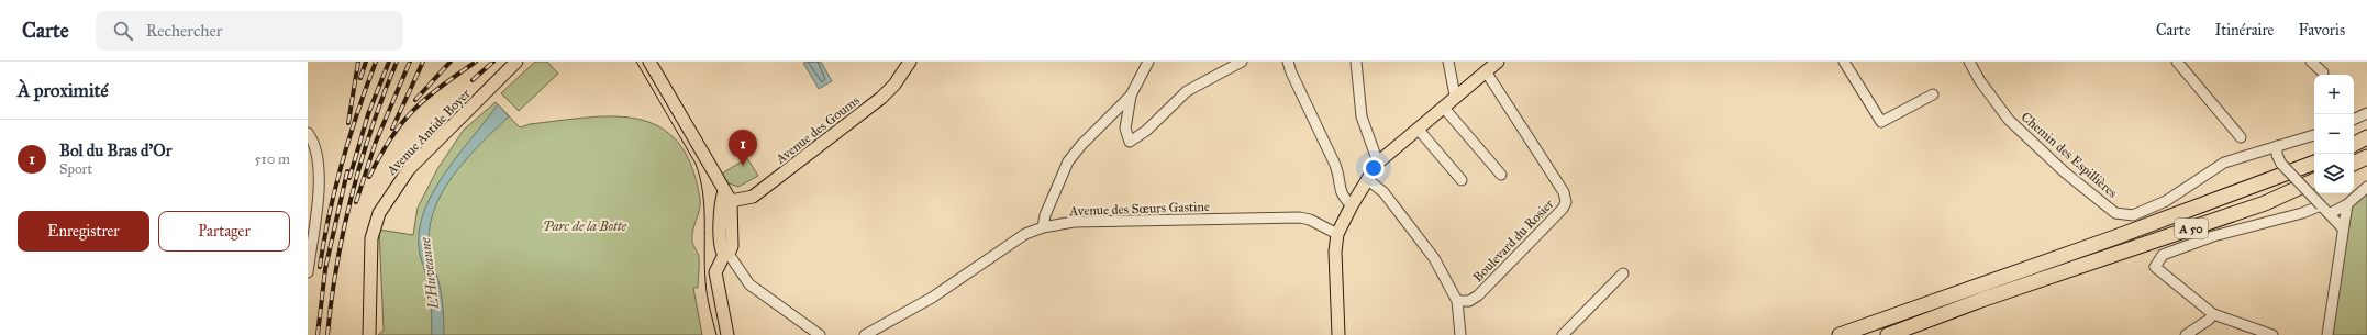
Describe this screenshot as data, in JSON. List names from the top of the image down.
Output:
{
  "streets": {
    "highway": ["A 50"],
    "main road": ["Avenue des Goums", "Avenue Antide Boyer"],
    "street": ["Chemin des Espillières", "Avenue des Sœurs Gastine", "Boulevard du Rosier"]
  },
  "water": ["L'Huveaune"],
  "parks": ["Parc de la Botte"],
  "page": {
    "header": "Carte",
    "search": "Rechercher",
    "nav": ["Carte", "Itinéraire", "Favoris"],
    "heading": "À proximité",
    "map_buttons": ["+", "−"],
    "list": [
      {
        "mark": "1",
        "name": "Bol du Bras d'Or",
        "note": "Sport",
        "value": "510 m"
      }
    ],
    "pins": "1",
    "buttons": ["Enregistrer", "Partager"]
  }
}
